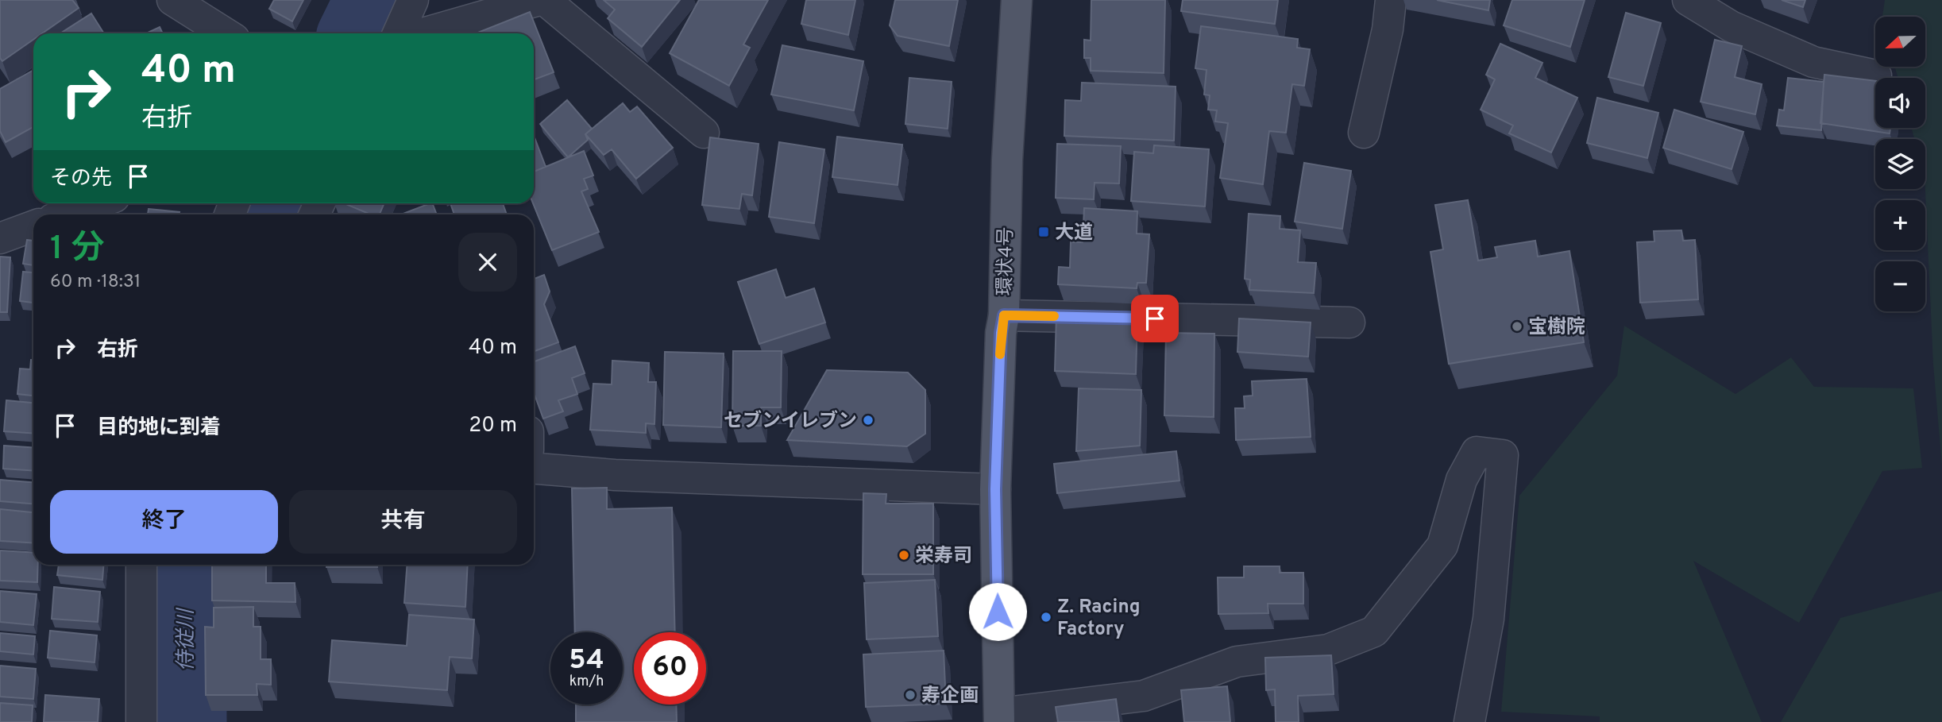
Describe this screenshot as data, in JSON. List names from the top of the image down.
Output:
{
  "streets": {
    "main road": ["環状4号"]
  },
  "water": ["侍従川"],
  "places": {
    "transit": ["大道"],
    "other": [
      "宝樹院",
      "セブンイレブン",
      "栄寿司",
      "Z. Racing Factory",
      "寿企画"
    ]
  },
  "north": "left",
  "page": {
    "map_buttons": ["+", "−"],
    "turn": ["40 m", "右折"],
    "then": "その先",
    "heading": ["1 分", "60 m · 18:31"],
    "list": [
      {
        "name": "右折",
        "value": "40 m"
      },
      {
        "name": "目的地に到着",
        "value": "20 m"
      }
    ],
    "buttons": ["終了", "共有"],
    "speed": "54 km/h",
    "limit": "60"
  }
}
